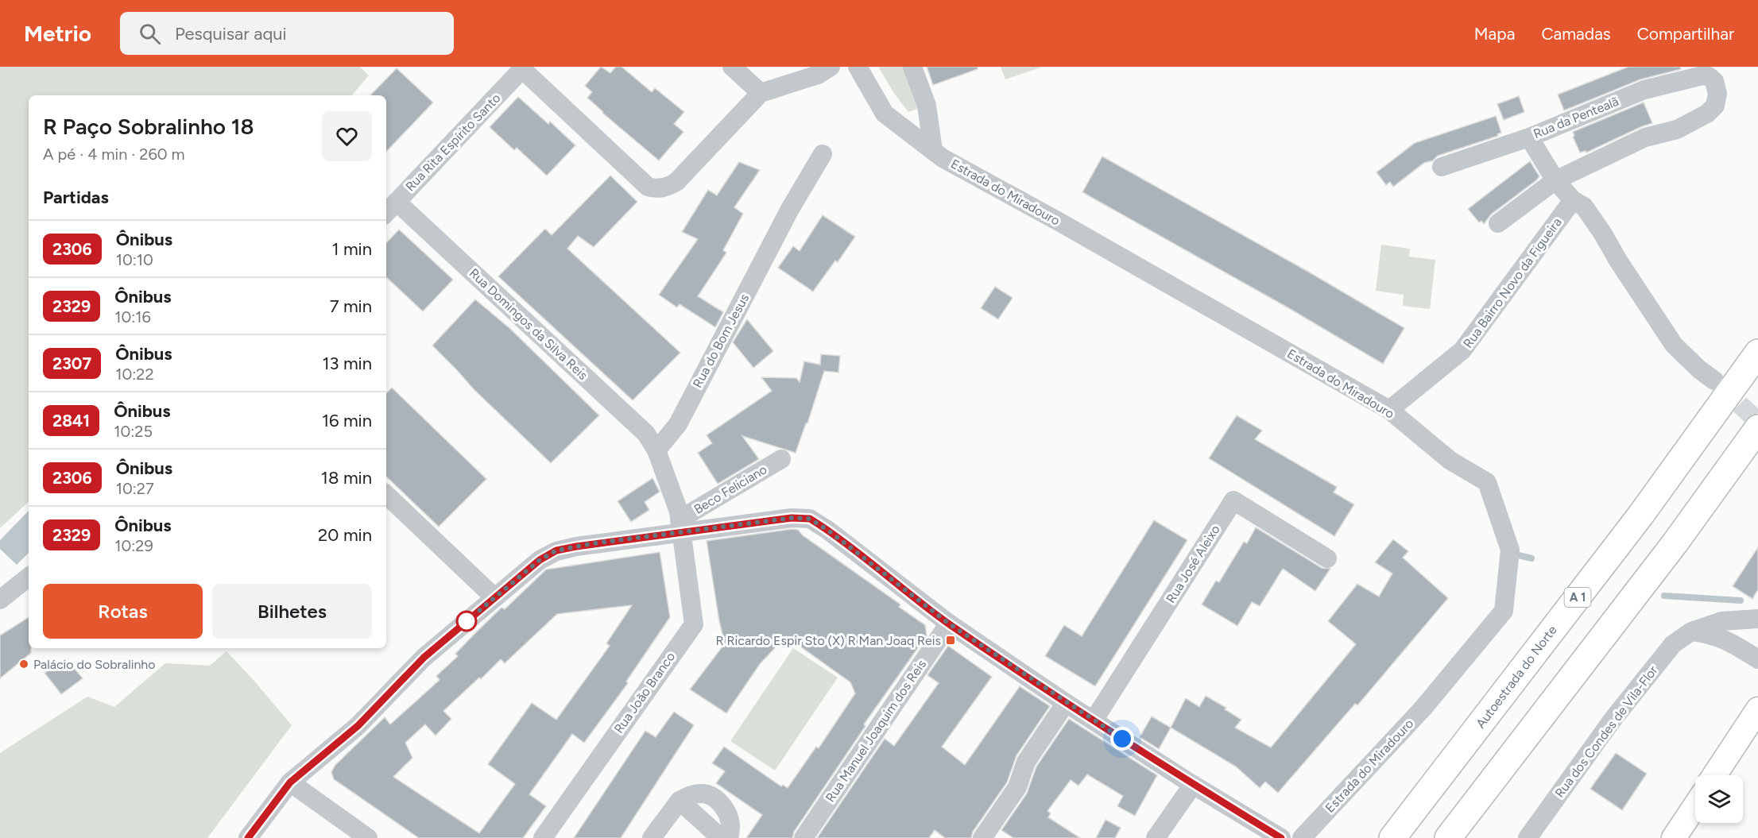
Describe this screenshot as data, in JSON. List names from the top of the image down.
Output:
{
  "streets": {
    "highway": ["A 1", "Autoestrada do Norte"],
    "street": [
      "Rua da Pentealã",
      "Rua Rita Espírito Santo",
      "Estrada do Miradouro",
      "Rua Bairro Novo da Figueira",
      "Rua Domingos da Silva Reis",
      "Rua do Bom Jesus",
      "Beco Feliciano",
      "Rua José Aleixo",
      "Rua João Branco",
      "Rua Manuel Joaquim dos Reis",
      "Rua dos Condes de Vila-Flor"
    ]
  },
  "crossings": [
    ["Rua Rita Espírito Santo", "Rua Domingos da Silva Reis"],
    ["Estrada do Miradouro", "Rua Bairro Novo da Figueira"],
    ["Rua Domingos da Silva Reis", "Rua do Bom Jesus"],
    ["Beco Feliciano", "Rua João Branco"]
  ],
  "places": {
    "transit": ["R Ricardo Espir Sto (X) R Man Joaq Reis"],
    "other": ["Palácio do Sobralinho"]
  },
  "lines": ["bus line 2306"],
  "page": {
    "header": "Metrio",
    "search": "Pesquisar aqui",
    "nav": ["Mapa", "Camadas", "Compartilhar"],
    "heading": [
      ["R Paço Sobralinho 18", "A pé · 4 min · 260 m"],
      "Partidas"
    ],
    "list": [
      {
        "mark": "2306",
        "name": "Ônibus",
        "note": "10:10",
        "value": "1 min"
      },
      {
        "mark": "2329",
        "name": "Ônibus",
        "note": "10:16",
        "value": "7 min"
      },
      {
        "mark": "2307",
        "name": "Ônibus",
        "note": "10:22",
        "value": "13 min"
      },
      {
        "mark": "2841",
        "name": "Ônibus",
        "note": "10:25",
        "value": "16 min"
      },
      {
        "mark": "2306",
        "name": "Ônibus",
        "note": "10:27",
        "value": "18 min"
      },
      {
        "mark": "2329",
        "name": "Ônibus",
        "note": "10:29",
        "value": "20 min"
      }
    ],
    "buttons": ["Rotas", "Bilhetes"]
  }
}
